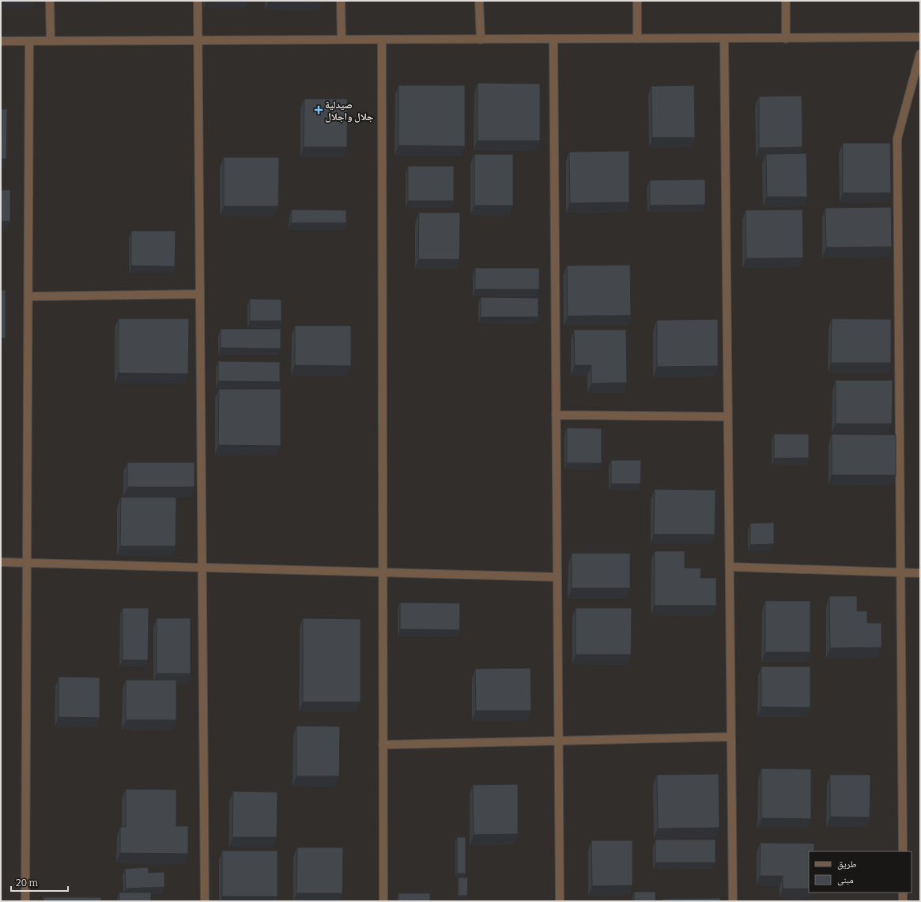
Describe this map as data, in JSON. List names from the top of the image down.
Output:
{
  "places": {
    "health": ["صيدلية جلال واجلال"]
  },
  "legend": ["طريق", "مبنى"],
  "scale_bar": "20 m"
}
